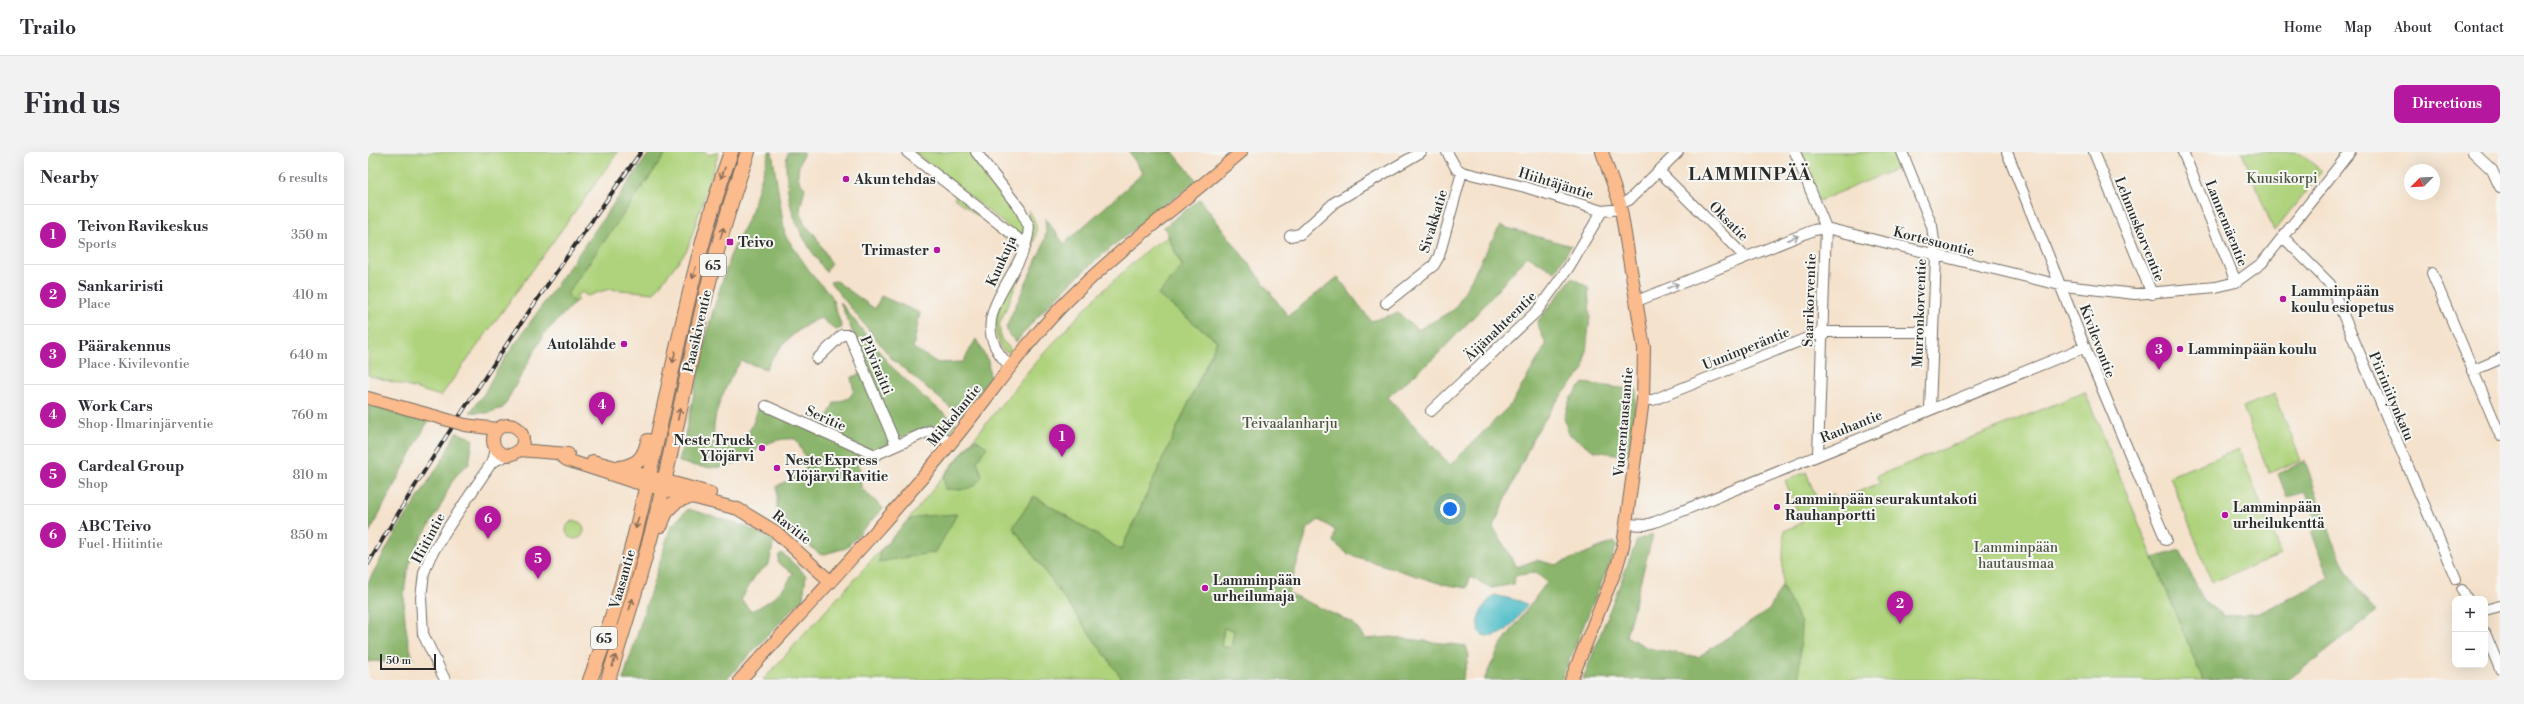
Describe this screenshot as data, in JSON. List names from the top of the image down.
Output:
{
  "streets": {
    "highway": ["65", "Paasikiventie", "Vaasantie"],
    "main road": ["Mikkolantie", "Vuorentaustantie", "Ravitie"],
    "street": [
      "Hiihtäjäntie",
      "Sivakkatie",
      "Oksatie",
      "Lannemäentie",
      "Lehmuskorventie",
      "Kortesuontie",
      "Kuukuja",
      "Saarikorventie",
      "Murronkorventie",
      "Äijänahteentie",
      "Kivilevontie",
      "Uuninperäntie",
      "Pilviraitti",
      "Piiriniitynkatu",
      "Seritie",
      "Rauhantie",
      "Hiitintie"
    ]
  },
  "crossings": [
    ["Hiihtäjäntie", "Sivakkatie"],
    ["Hiihtäjäntie", "Äijänahteentie"],
    ["Hiihtäjäntie", "Vuorentaustantie"],
    ["Oksatie", "Kortesuontie"],
    ["Lannemäentie", "Kortesuontie"],
    ["Lehmuskorventie", "Kortesuontie"],
    ["Kortesuontie", "Saarikorventie"],
    ["Kortesuontie", "Murronkorventie"],
    ["Kortesuontie", "Kivilevontie"],
    ["Kortesuontie", "Vuorentaustantie"],
    ["Kuukuja", "Mikkolantie"],
    ["65", "Ravitie"],
    ["65", "Vaasantie"],
    ["Saarikorventie", "Uuninperäntie"],
    ["Saarikorventie", "Rauhantie"],
    ["Murronkorventie", "Uuninperäntie"],
    ["Murronkorventie", "Rauhantie"],
    ["Paasikiventie", "Ravitie"],
    ["Paasikiventie", "Vaasantie"],
    ["Kivilevontie", "Rauhantie"],
    ["Uuninperäntie", "Vuorentaustantie"],
    ["Pilviraitti", "Seritie"],
    ["Mikkolantie", "Ravitie"],
    ["Vuorentaustantie", "Rauhantie"],
    ["Ravitie", "Vaasantie"]
  ],
  "districts": ["LAMMINPÄÄ"],
  "parks": ["Kuusikorpi", "Teivaalanharju", "Lamminpään hautausmaa"],
  "places": {
    "other": [
      "Akun tehdas",
      "Trimaster",
      "Lamminpään koulu esiopetus",
      "Autolähde",
      "Lamminpään koulu",
      "Neste Truck Ylöjärvi",
      "Neste Express Ylöjärvi Ravitie",
      "Lamminpään seurakuntakoti Rauhanportti",
      "Lamminpään urheilukenttä",
      "Lamminpään urheilumaja"
    ],
    "transit": ["Teivo"]
  },
  "scale_bar": "50 m",
  "north": "bottom left",
  "page": {
    "header": "Trailo",
    "nav": [
      "Home",
      "Map",
      "About",
      "Contact"
    ],
    "buttons": "Directions",
    "title": "Find us",
    "heading": ["Nearby", "6 results"],
    "list": [
      {
        "mark": "1",
        "name": "Teivon Ravikeskus",
        "note": "Sports",
        "value": "350 m"
      },
      {
        "mark": "2",
        "name": "Sankariristi",
        "note": "Place",
        "value": "410 m"
      },
      {
        "mark": "3",
        "name": "Päärakennus",
        "note": "Place · Kivilevontie",
        "value": "640 m"
      },
      {
        "mark": "4",
        "name": "Work Cars",
        "note": "Shop · Ilmarinjärventie",
        "value": "760 m"
      },
      {
        "mark": "5",
        "name": "Cardeal Group",
        "note": "Shop",
        "value": "810 m"
      },
      {
        "mark": "6",
        "name": "ABC Teivo",
        "note": "Fuel · Hiitintie",
        "value": "850 m"
      }
    ],
    "pins": [
      "3",
      "4",
      "1",
      "6",
      "5",
      "2"
    ],
    "map_buttons": ["+", "−"],
    "scale": "50 m"
  }
}
